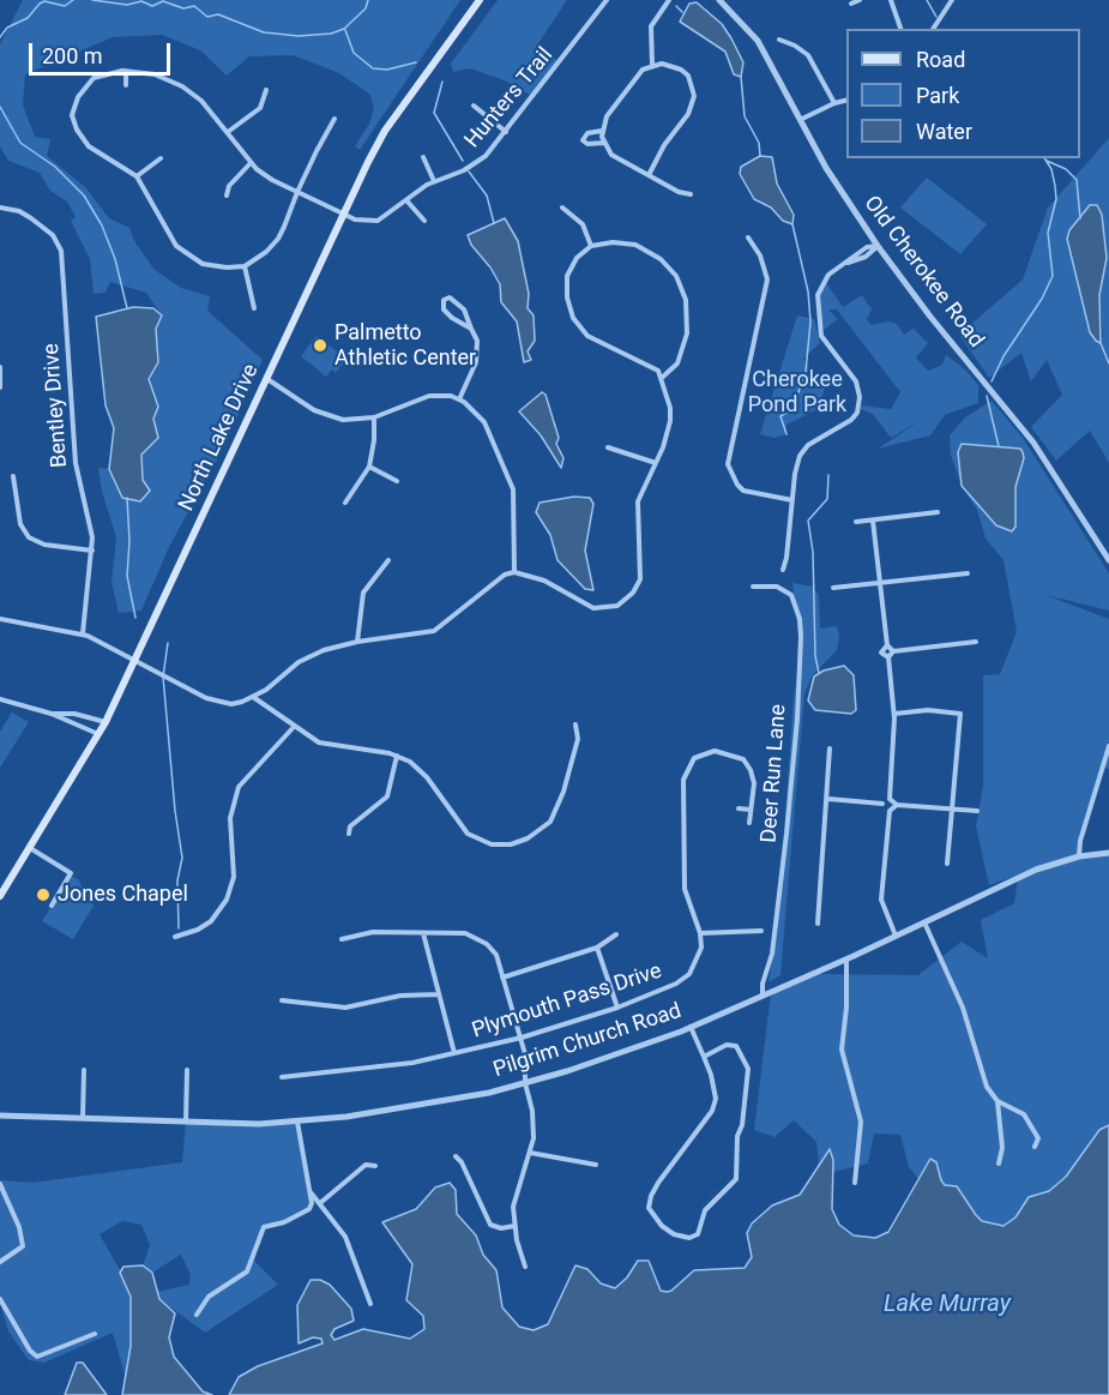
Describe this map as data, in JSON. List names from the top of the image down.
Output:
{
  "streets": {
    "main road": ["North Lake Drive"],
    "street": [
      "Hunters Trail",
      "Old Cherokee Road",
      "Bentley Drive",
      "Deer Run Lane",
      "Plymouth Pass Drive",
      "Pilgrim Church Road"
    ]
  },
  "crossings": [
    ["Hunters Trail", "North Lake Drive"],
    ["Deer Run Lane", "Pilgrim Church Road"]
  ],
  "water": ["Lake Murray"],
  "parks": ["Cherokee Pond Park"],
  "places": ["Palmetto Athletic Center", "Jones Chapel"],
  "legend": ["Road", "Park", "Water"],
  "scale_bar": "200 m"
}
